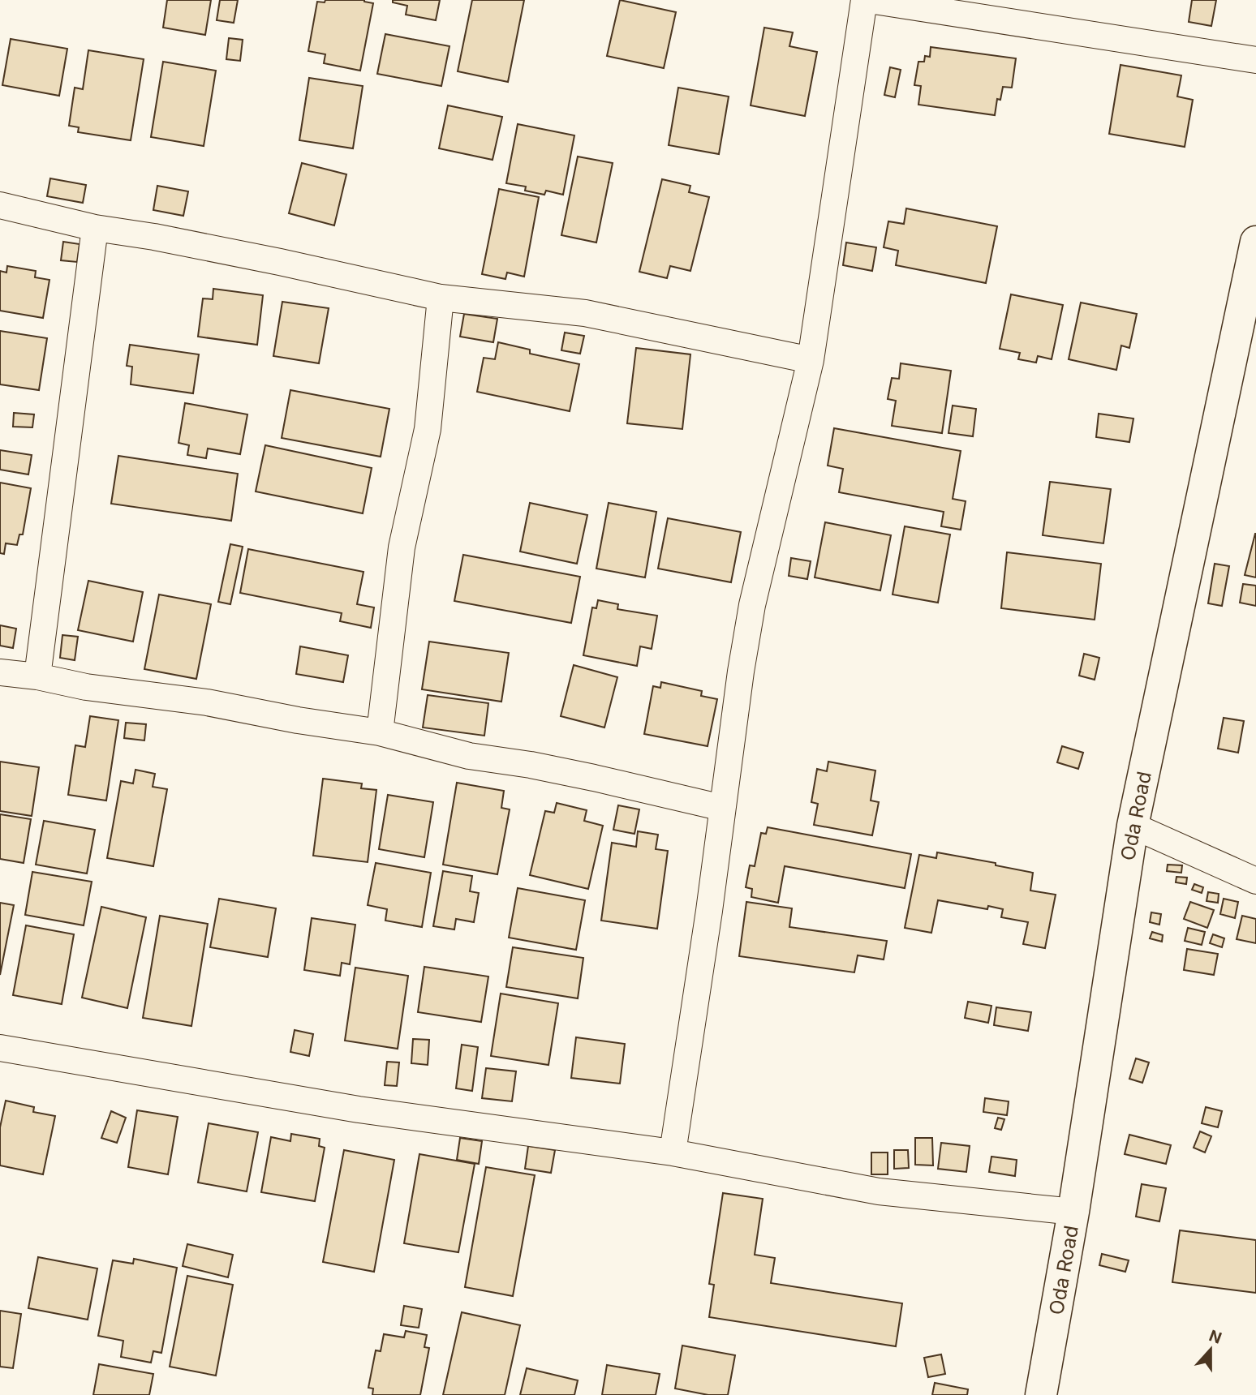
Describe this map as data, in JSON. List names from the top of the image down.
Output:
{
  "streets": {
    "street": ["Oda Road"]
  },
  "north": "top"
}
